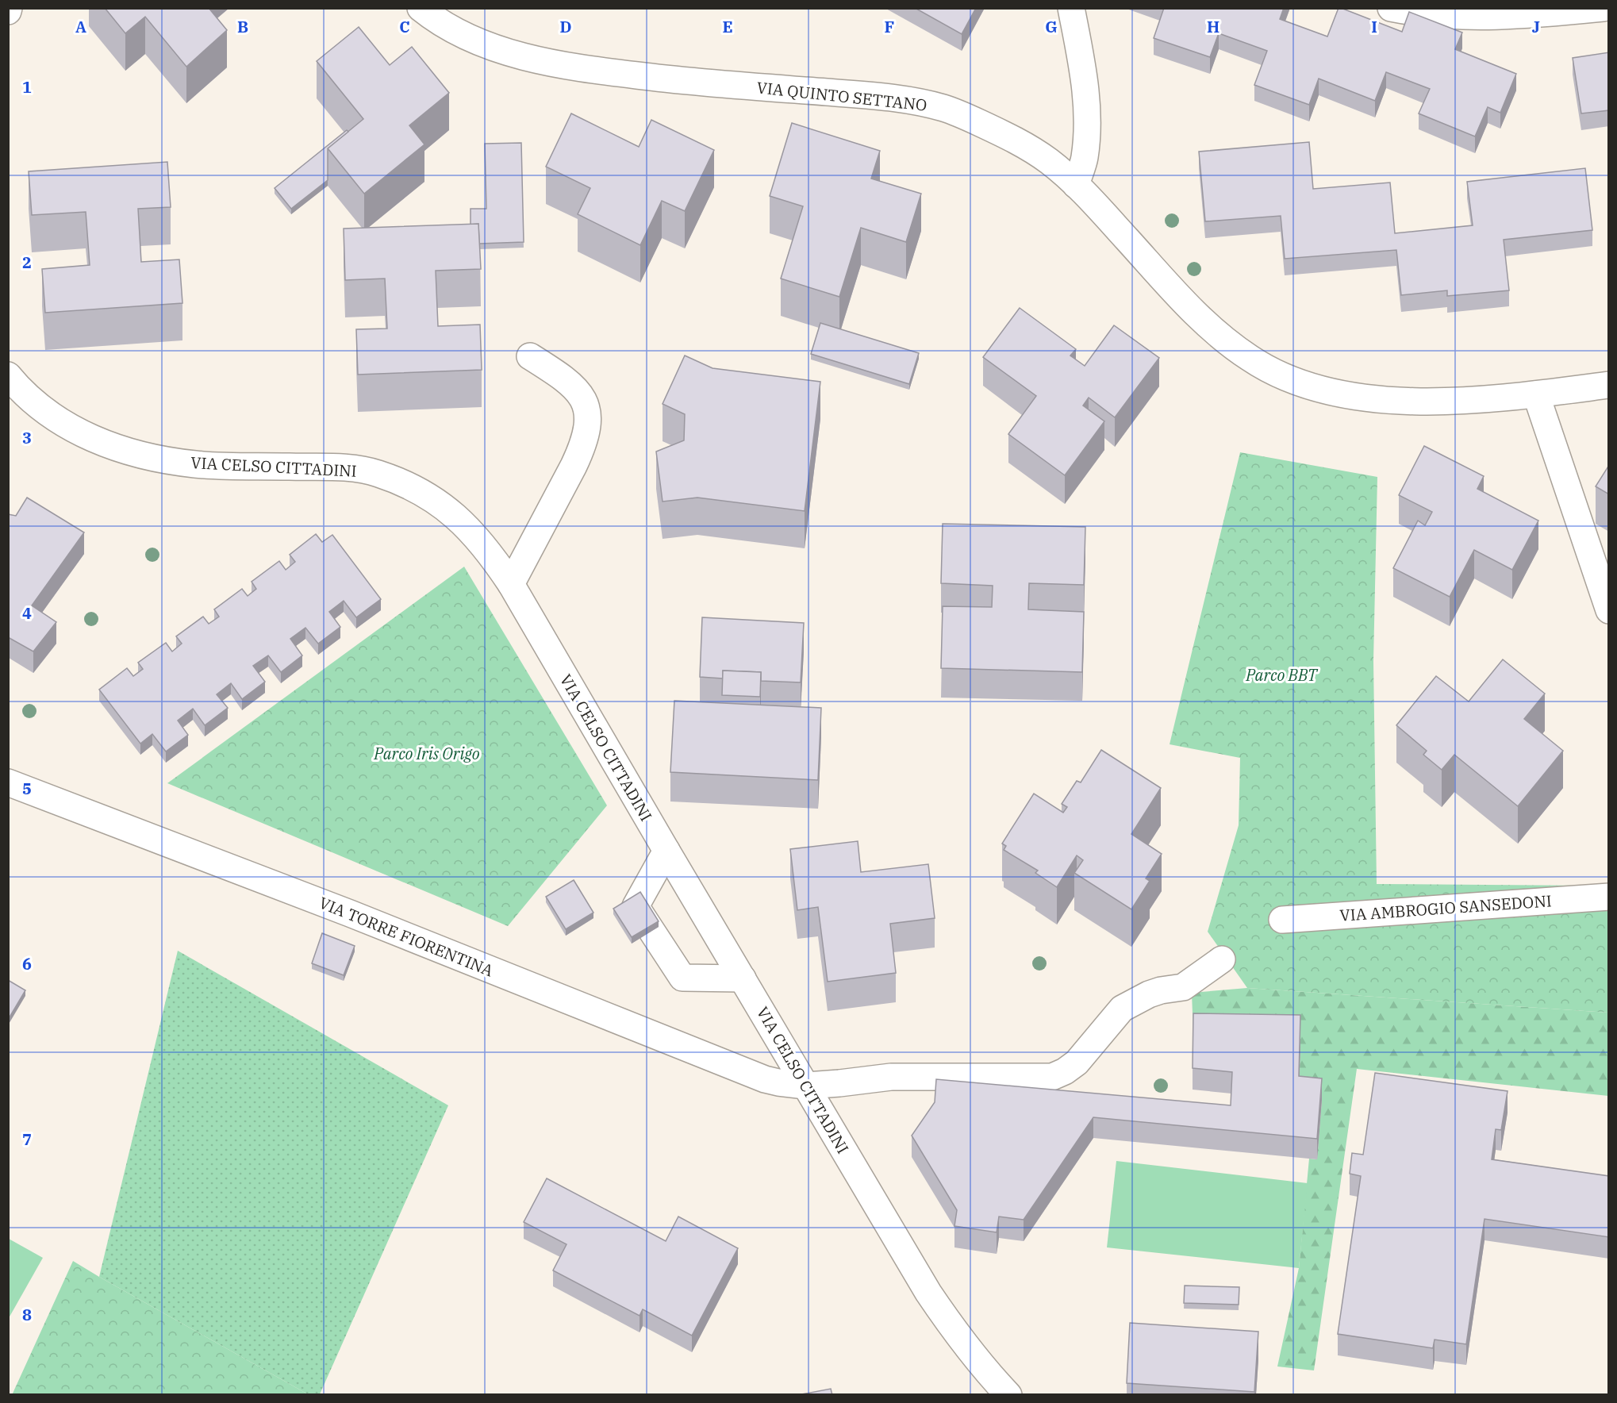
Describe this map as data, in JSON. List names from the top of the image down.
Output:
{
  "streets": {
    "street": [
      "VIA QUINTO SETTANO",
      "VIA CELSO CITTADINI",
      "VIA AMBROGIO SANSEDONI",
      "VIA TORRE FIORENTINA"
    ]
  },
  "crossings": [
    ["VIA CELSO CITTADINI", "VIA TORRE FIORENTINA"]
  ],
  "parks": ["Parco BBT", "Parco Iris Origo"],
  "grid": {
    "columns": [
      "A",
      "B",
      "C",
      "D",
      "E",
      "F",
      "G",
      "H",
      "I",
      "J"
    ],
    "rows": [
      "1",
      "2",
      "3",
      "4",
      "5",
      "6",
      "7",
      "8"
    ]
  }
}
